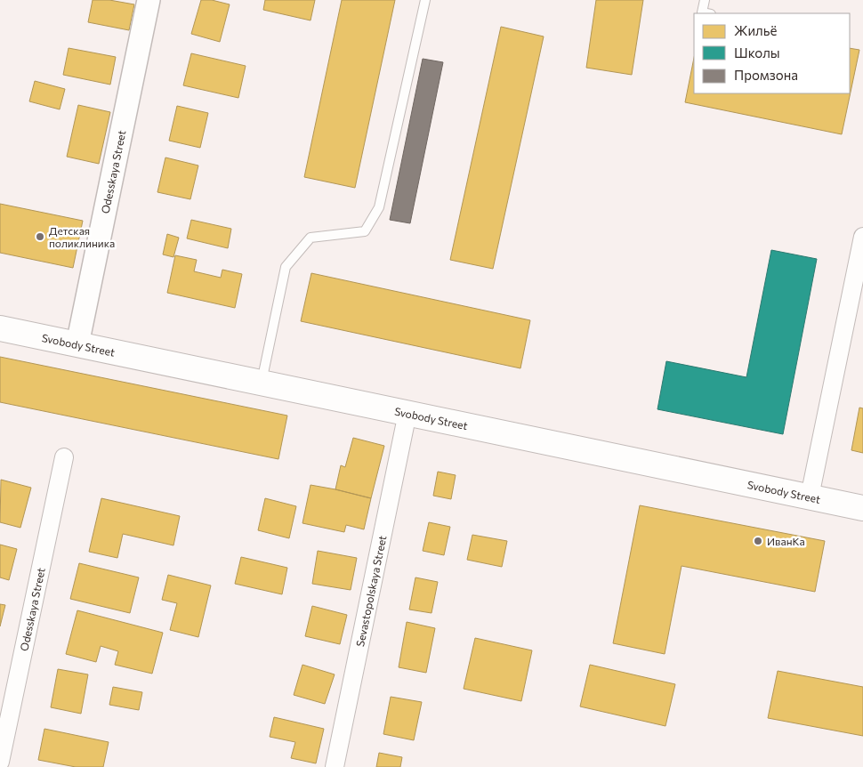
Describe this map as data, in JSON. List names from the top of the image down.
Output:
{
  "streets": {
    "main road": ["Svobody Street"],
    "street": ["Odesskaya Street", "Sevastopolskaya Street"]
  },
  "crossings": [
    ["Odesskaya Street", "Svobody Street"],
    ["Svobody Street", "Sevastopolskaya Street"]
  ],
  "places": ["Детская поликлиника", "ИванКа"],
  "legend": ["Жильё", "Школы", "Промзона"]
}
